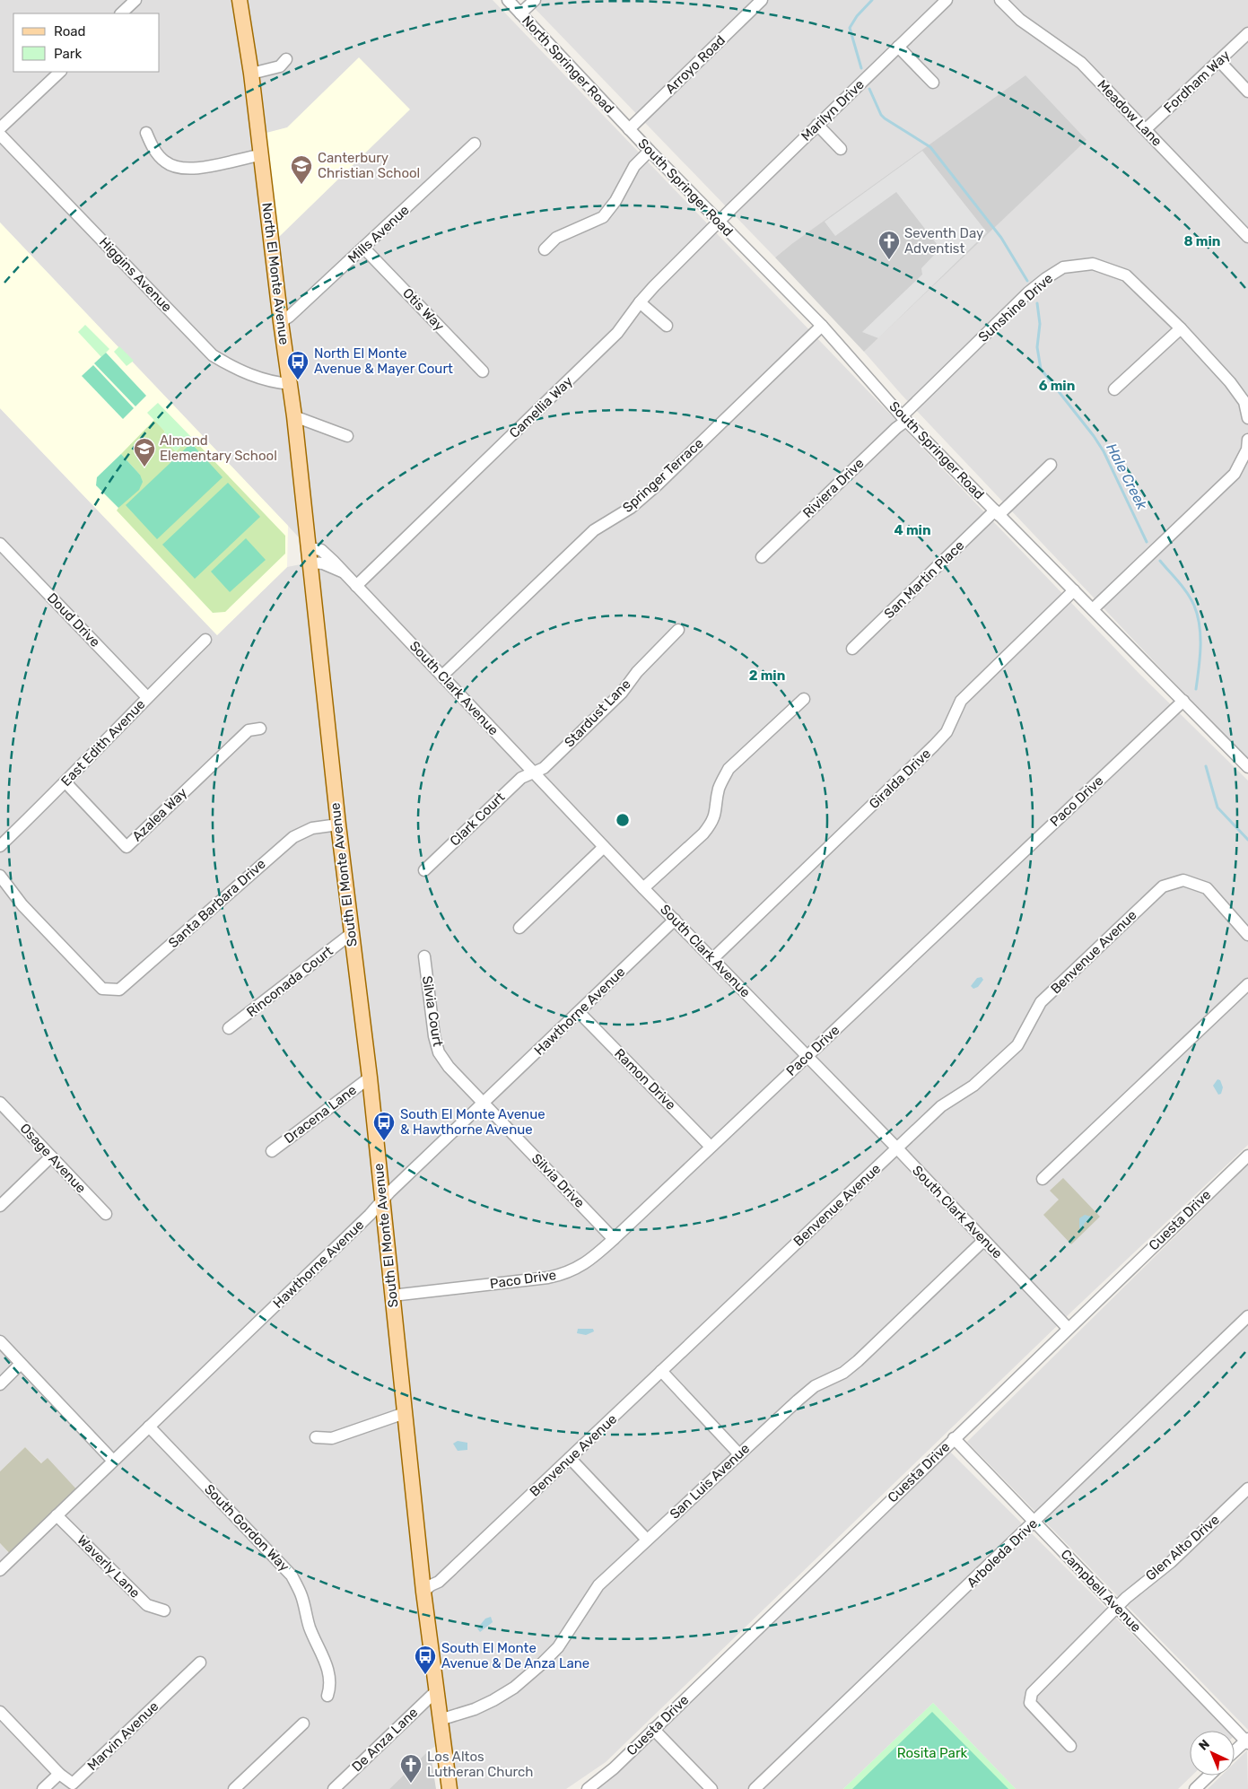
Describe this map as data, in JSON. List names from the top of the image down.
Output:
{
  "streets": {
    "main road": ["North El Monte Avenue", "South El Monte Avenue"],
    "street": [
      "North Springer Road",
      "Arroyo Road",
      "Fordham Way",
      "Marilyn Drive",
      "Meadow Lane",
      "South Springer Road",
      "Mills Avenue",
      "Higgins Avenue",
      "Sunshine Drive",
      "Otis Way",
      "Camellia Way",
      "Springer Terrace",
      "Riviera Drive",
      "San Martin Place",
      "Doud Drive",
      "South Clark Avenue",
      "Stardust Lane",
      "East Edith Avenue",
      "Giralda Drive",
      "Paco Drive",
      "Azalea Way",
      "Clark Court",
      "Santa Barbara Drive",
      "Benvenue Avenue",
      "Rinconada Court",
      "Silvia Court",
      "Hawthorne Avenue",
      "Ramon Drive",
      "Dracena Lane",
      "Osage Avenue",
      "Silvia Drive",
      "Cuesta Drive",
      "San Luis Avenue",
      "South Gordon Way",
      "Glen Alto Drive",
      "Arboleda Drive",
      "Waverly Lane",
      "Campbell Avenue",
      "Marvin Avenue",
      "De Anza Lane"
    ]
  },
  "crossings": [
    ["North Springer Road", "Arroyo Road"],
    ["North Springer Road", "South Springer Road"],
    ["Arroyo Road", "South Springer Road"],
    ["Fordham Way", "Meadow Lane"],
    ["Marilyn Drive", "South Springer Road"],
    ["Marilyn Drive", "Camellia Way"],
    ["South Springer Road", "Sunshine Drive"],
    ["South Springer Road", "Camellia Way"],
    ["South Springer Road", "Springer Terrace"],
    ["South Springer Road", "Riviera Drive"],
    ["South Springer Road", "San Martin Place"],
    ["South Springer Road", "Giralda Drive"],
    ["South Springer Road", "Paco Drive"],
    ["Mills Avenue", "North El Monte Avenue"],
    ["Mills Avenue", "Otis Way"],
    ["North El Monte Avenue", "Higgins Avenue"],
    ["North El Monte Avenue", "South Clark Avenue"],
    ["North El Monte Avenue", "South El Monte Avenue"],
    ["Sunshine Drive", "Riviera Drive"],
    ["Camellia Way", "South Clark Avenue"],
    ["Springer Terrace", "South Clark Avenue"],
    ["Doud Drive", "East Edith Avenue"],
    ["South Clark Avenue", "Stardust Lane"],
    ["South Clark Avenue", "Giralda Drive"],
    ["South Clark Avenue", "Paco Drive"],
    ["South Clark Avenue", "Clark Court"],
    ["South Clark Avenue", "South El Monte Avenue"],
    ["South Clark Avenue", "Benvenue Avenue"],
    ["South Clark Avenue", "Hawthorne Avenue"],
    ["South Clark Avenue", "Cuesta Drive"],
    ["South Clark Avenue", "San Luis Avenue"],
    ["Stardust Lane", "Clark Court"],
    ["East Edith Avenue", "Azalea Way"],
    ["Paco Drive", "South El Monte Avenue"],
    ["Paco Drive", "Ramon Drive"],
    ["Paco Drive", "Silvia Drive"],
    ["South El Monte Avenue", "Santa Barbara Drive"],
    ["South El Monte Avenue", "Benvenue Avenue"],
    ["South El Monte Avenue", "Rinconada Court"],
    ["South El Monte Avenue", "Hawthorne Avenue"],
    ["South El Monte Avenue", "Dracena Lane"],
    ["South El Monte Avenue", "San Luis Avenue"],
    ["South El Monte Avenue", "De Anza Lane"],
    ["Silvia Court", "Hawthorne Avenue"],
    ["Silvia Court", "Silvia Drive"],
    ["Hawthorne Avenue", "Ramon Drive"],
    ["Hawthorne Avenue", "Silvia Drive"],
    ["Hawthorne Avenue", "South Gordon Way"],
    ["Hawthorne Avenue", "Waverly Lane"],
    ["Cuesta Drive", "Campbell Avenue"],
    ["Glen Alto Drive", "Campbell Avenue"],
    ["Arboleda Drive", "Campbell Avenue"]
  ],
  "water": ["Hale Creek"],
  "parks": ["Rosita Park"],
  "places": {
    "school or university": ["Canterbury Christian School", "Almond Elementary School"],
    "church": ["Seventh Day Adventist", "Los Altos Lutheran Church"],
    "bus stop": ["North El Monte Avenue & Mayer Court", "South El Monte Avenue & Hawthorne Avenue", "South El Monte Avenue & De Anza Lane"]
  },
  "legend": ["Road", "Park"],
  "north": "top left",
  "rings": [
    "8 min",
    "6 min",
    "4 min",
    "2 min"
  ]
}
